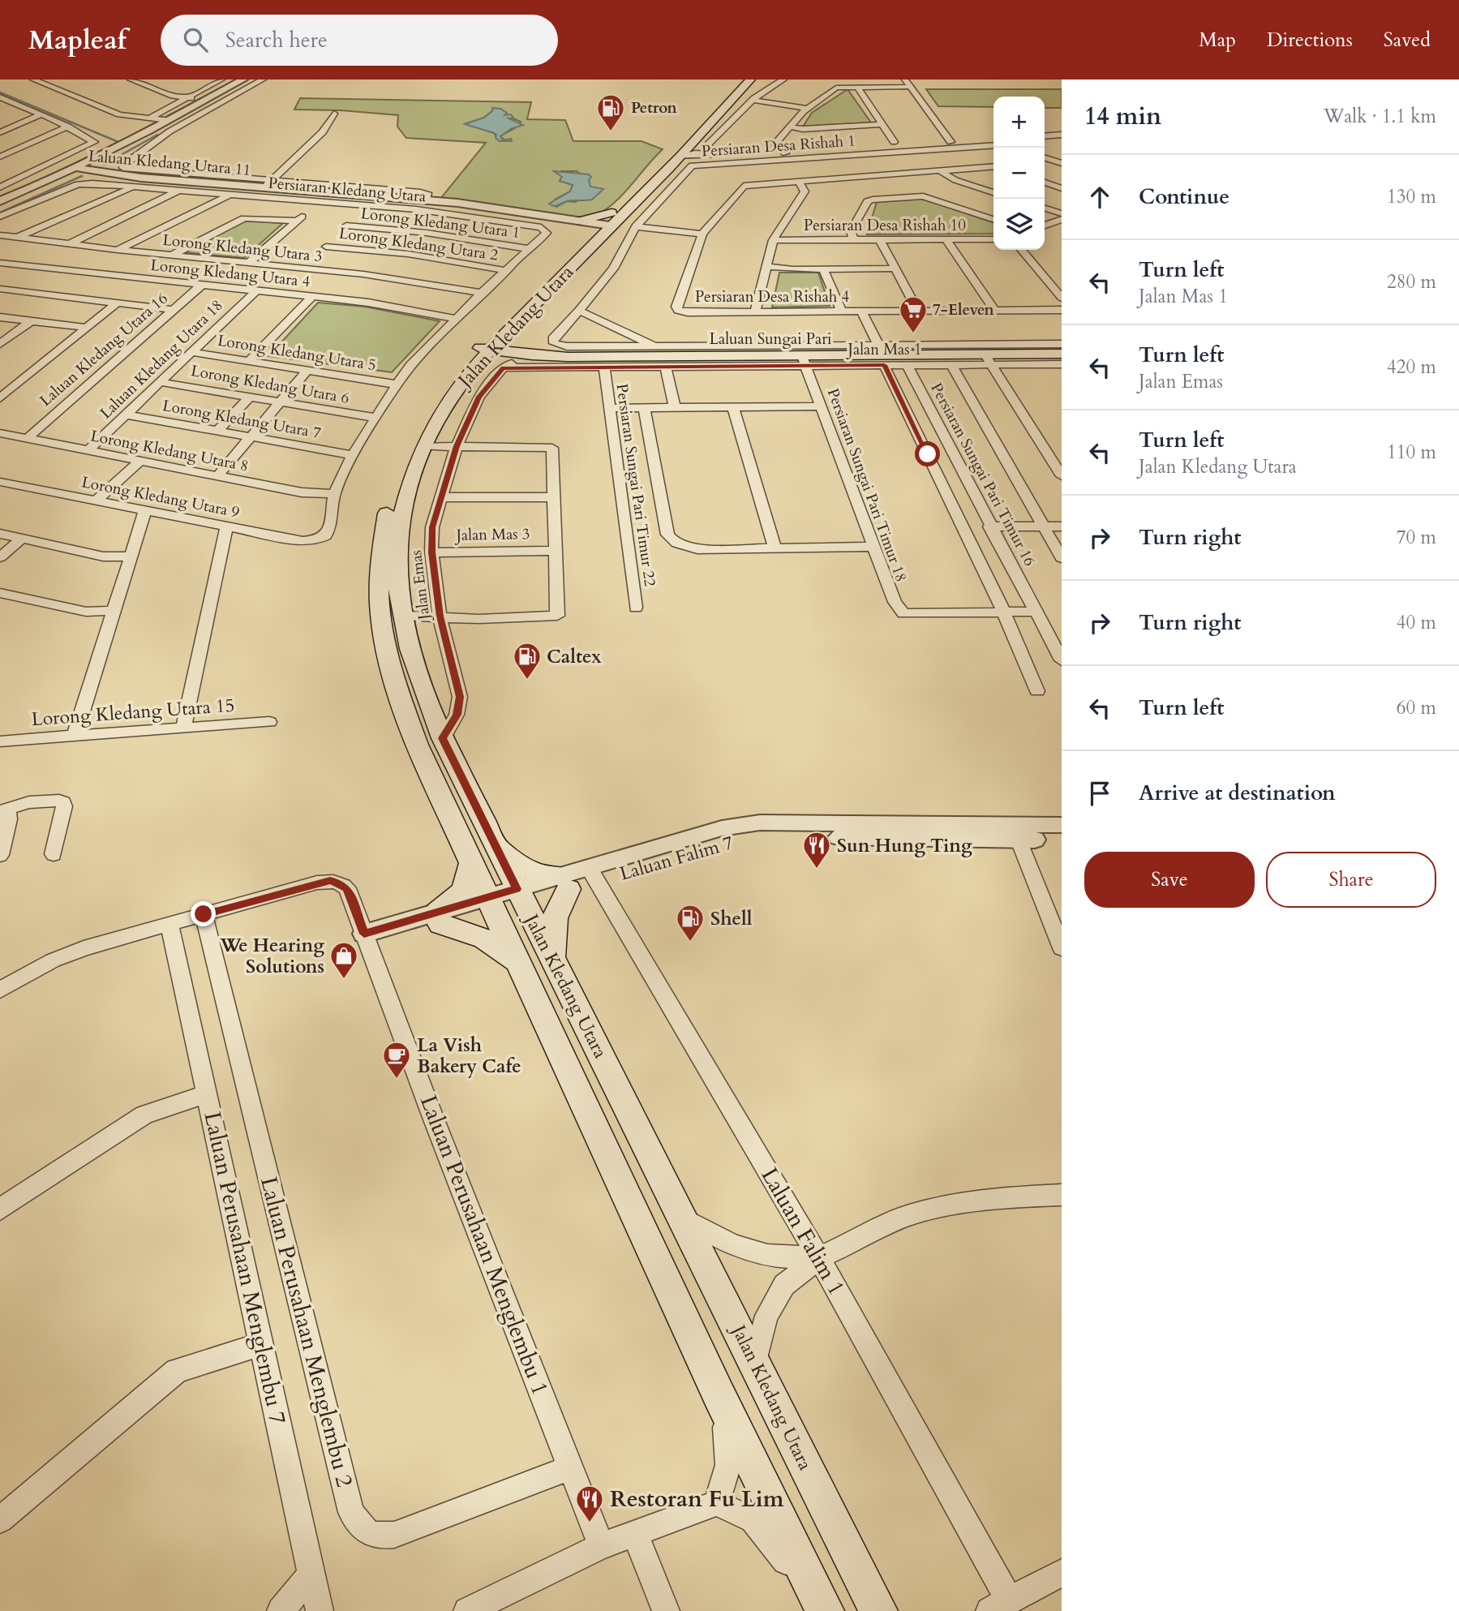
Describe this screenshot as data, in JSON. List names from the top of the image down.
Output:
{
  "streets": {
    "main road": ["Jalan Kledang Utara", "Laluan Sungai Pari"],
    "street": [
      "Persiaran Desa Rishah 1",
      "Laluan Kledang Utara 11",
      "Persiaran Kledang Utara",
      "Lorong Kledang Utara 1",
      "Persiaran Desa Rishah 10",
      "Lorong Kledang Utara 2",
      "Lorong Kledang Utara 3",
      "Lorong Kledang Utara 4",
      "Persiaran Desa Rishah 4",
      "Laluan Kledang Utara 16",
      "Jalan Mas 1",
      "Lorong Kledang Utara 5",
      "Laluan Kledang Utara 18",
      "Lorong Kledang Utara 6",
      "Lorong Kledang Utara 7",
      "Lorong Kledang Utara 8",
      "Persiaran Sungai Pari Timur 16",
      "Persiaran Sungai Pari Timur 22",
      "Persiaran Sungai Pari Timur 18",
      "Lorong Kledang Utara 9",
      "Jalan Mas 3",
      "Jalan Emas",
      "Lorong Kledang Utara 15",
      "Laluan Falim 7",
      "Laluan Falim 1",
      "Laluan Perusahaan Menglembu 1",
      "Laluan Perusahaan Menglembu 7",
      "Laluan Perusahaan Menglembu 2"
    ]
  },
  "crossings": [
    ["Persiaran Desa Rishah 1", "Laluan Sungai Pari"],
    ["Persiaran Kledang Utara", "Lorong Kledang Utara 1"],
    ["Persiaran Kledang Utara", "Lorong Kledang Utara 2"],
    ["Persiaran Kledang Utara", "Lorong Kledang Utara 3"],
    ["Lorong Kledang Utara 1", "Lorong Kledang Utara 2"],
    ["Lorong Kledang Utara 1", "Lorong Kledang Utara 3"],
    ["Lorong Kledang Utara 2", "Lorong Kledang Utara 3"],
    ["Lorong Kledang Utara 4", "Laluan Kledang Utara 16"],
    ["Lorong Kledang Utara 4", "Laluan Kledang Utara 18"],
    ["Jalan Kledang Utara", "Laluan Sungai Pari"],
    ["Jalan Kledang Utara", "Jalan Emas"],
    ["Jalan Kledang Utara", "Laluan Falim 7"],
    ["Laluan Sungai Pari", "Jalan Mas 1"],
    ["Laluan Sungai Pari", "Persiaran Sungai Pari Timur 18"],
    ["Laluan Sungai Pari", "Jalan Emas"],
    ["Laluan Kledang Utara 16", "Lorong Kledang Utara 8"],
    ["Jalan Mas 1", "Persiaran Sungai Pari Timur 16"],
    ["Lorong Kledang Utara 5", "Laluan Kledang Utara 18"],
    ["Laluan Kledang Utara 18", "Lorong Kledang Utara 6"],
    ["Laluan Kledang Utara 18", "Lorong Kledang Utara 7"],
    ["Laluan Kledang Utara 18", "Lorong Kledang Utara 8"],
    ["Lorong Kledang Utara 8", "Lorong Kledang Utara 9"],
    ["Jalan Mas 3", "Jalan Emas"],
    ["Laluan Falim 7", "Laluan Falim 1"],
    ["Laluan Falim 7", "Laluan Perusahaan Menglembu 1"],
    ["Laluan Perusahaan Menglembu 1", "Laluan Perusahaan Menglembu 2"]
  ],
  "places": {
    "fuel station": ["Petron", "Caltex", "Shell"],
    "supermarket": ["7-Eleven"],
    "restaurant": ["Sun Hung Ting", "Restoran Fu Lim"],
    "shop": ["We Hearing Solutions"],
    "cafe": ["La Vish Bakery Cafe"]
  },
  "page": {
    "header": "Mapleaf",
    "search": "Search here",
    "nav": ["Map", "Directions", "Saved"],
    "heading": ["14 min", "Walk · 1.1 km"],
    "map_buttons": ["+", "−"],
    "list": [
      ["Continue", "130 m"],
      ["Turn left", "Jalan Mas 1", "280 m"],
      ["Turn left", "Jalan Emas", "420 m"],
      ["Turn left", "Jalan Kledang Utara", "110 m"],
      ["Turn right", "70 m"],
      ["Turn right", "40 m"],
      ["Turn left", "60 m"],
      "Arrive at destination"
    ],
    "buttons": ["Save", "Share"]
  }
}
